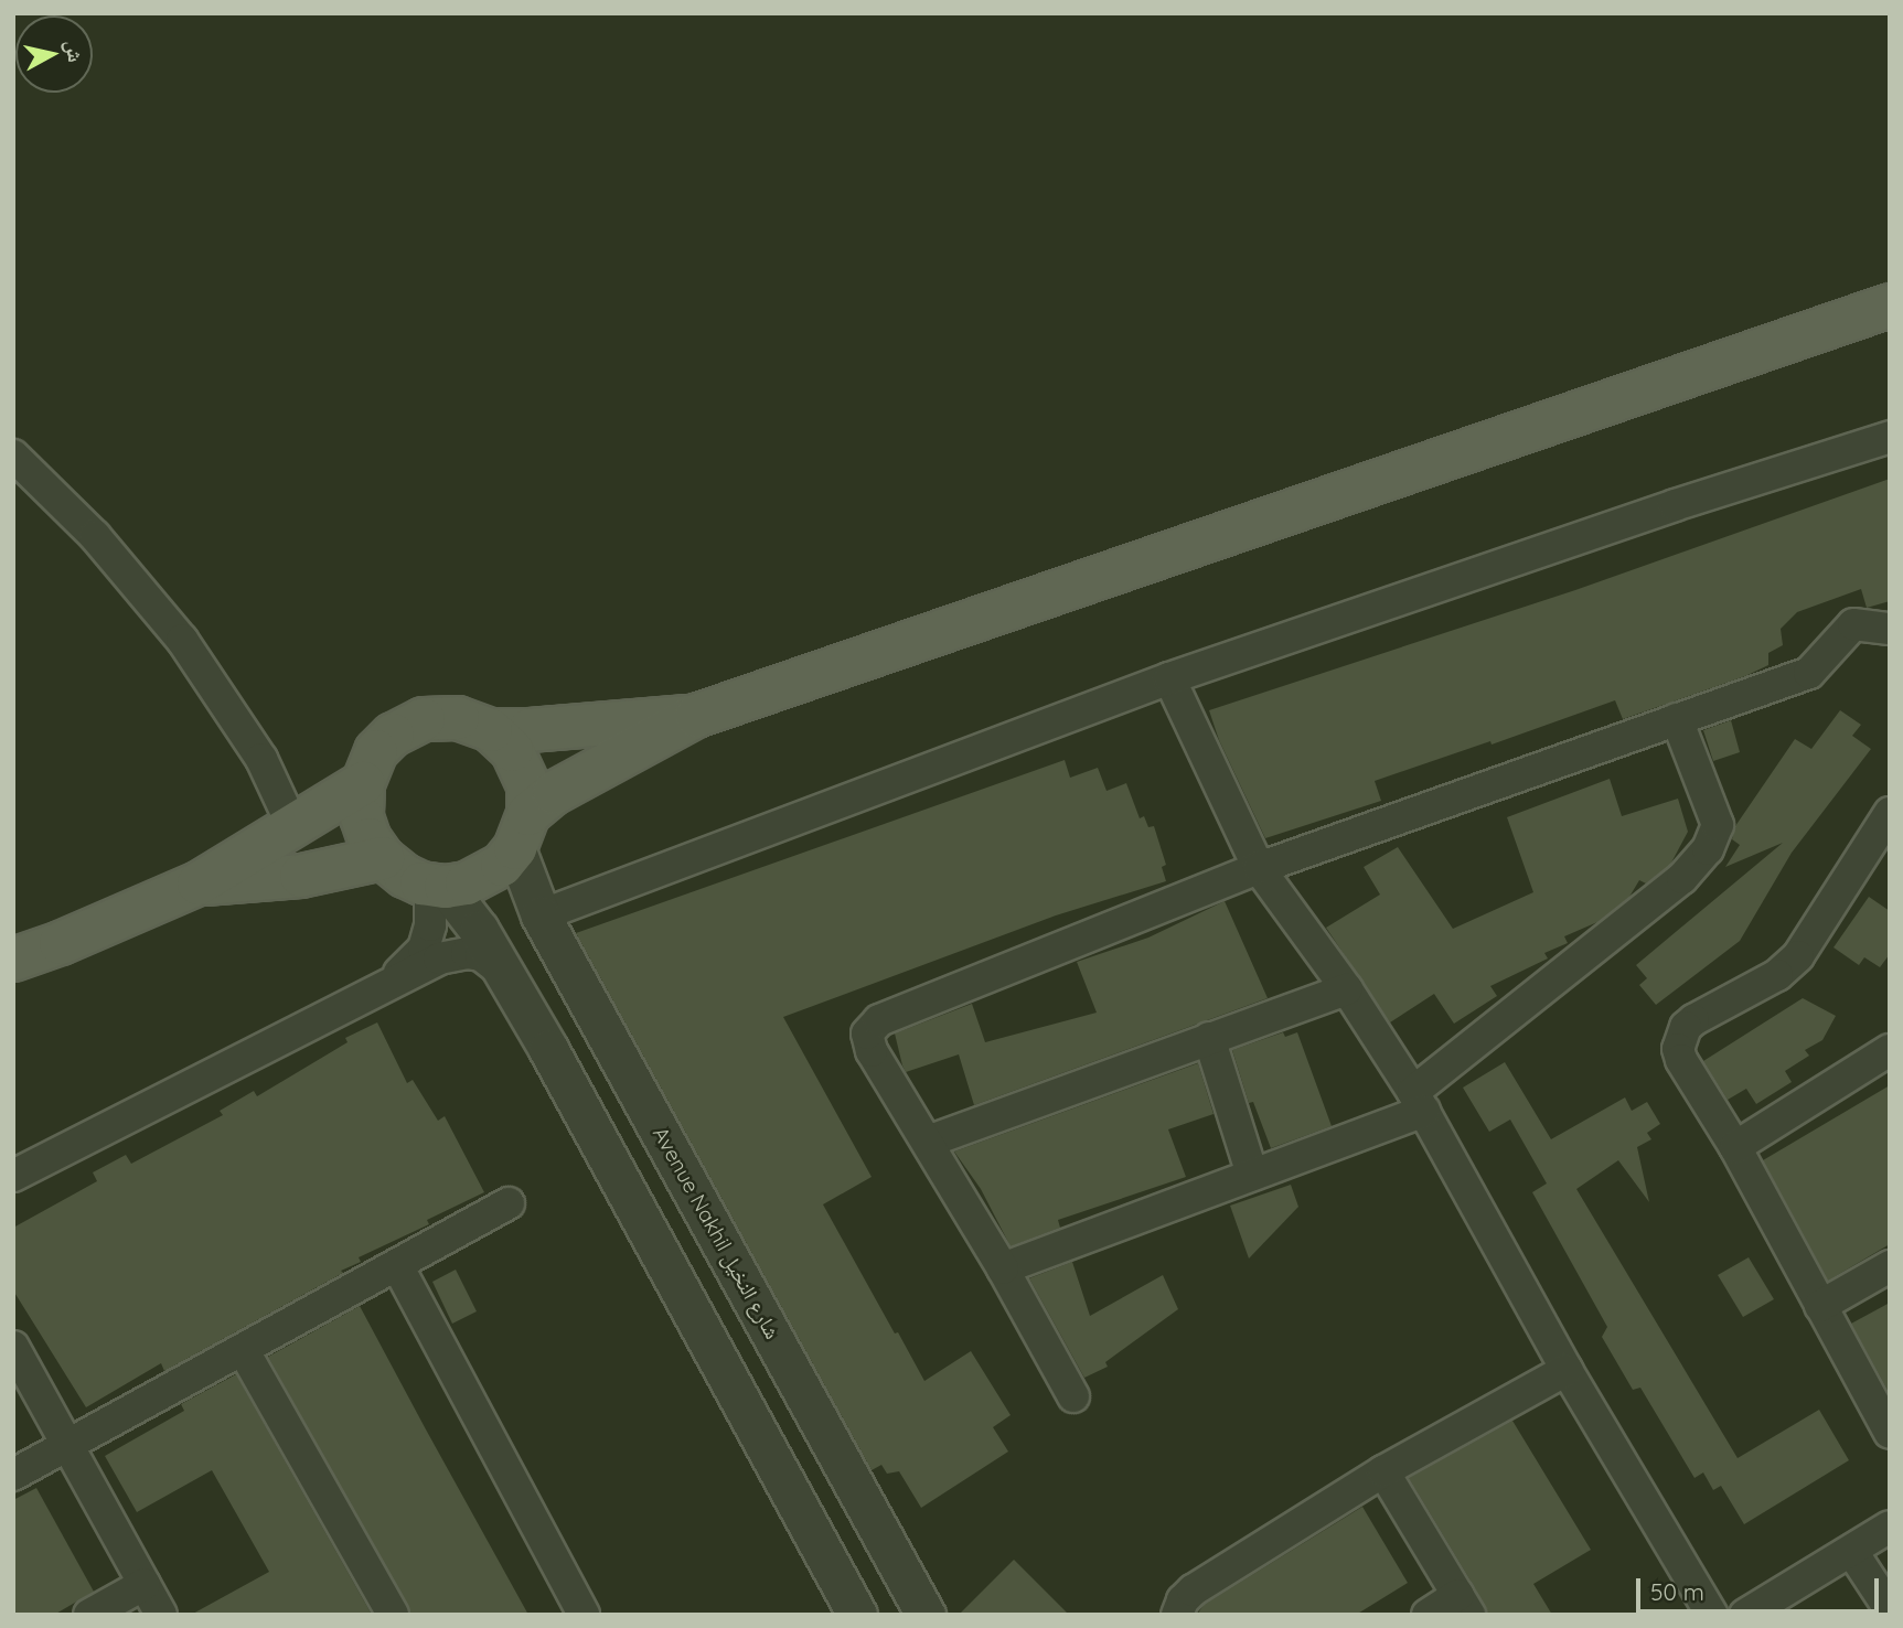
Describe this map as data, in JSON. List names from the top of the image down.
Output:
{
  "streets": {
    "street": ["Avenue Nakhil شارع النخيل"]
  },
  "scale_bar": "50 m",
  "north": "right"
}
